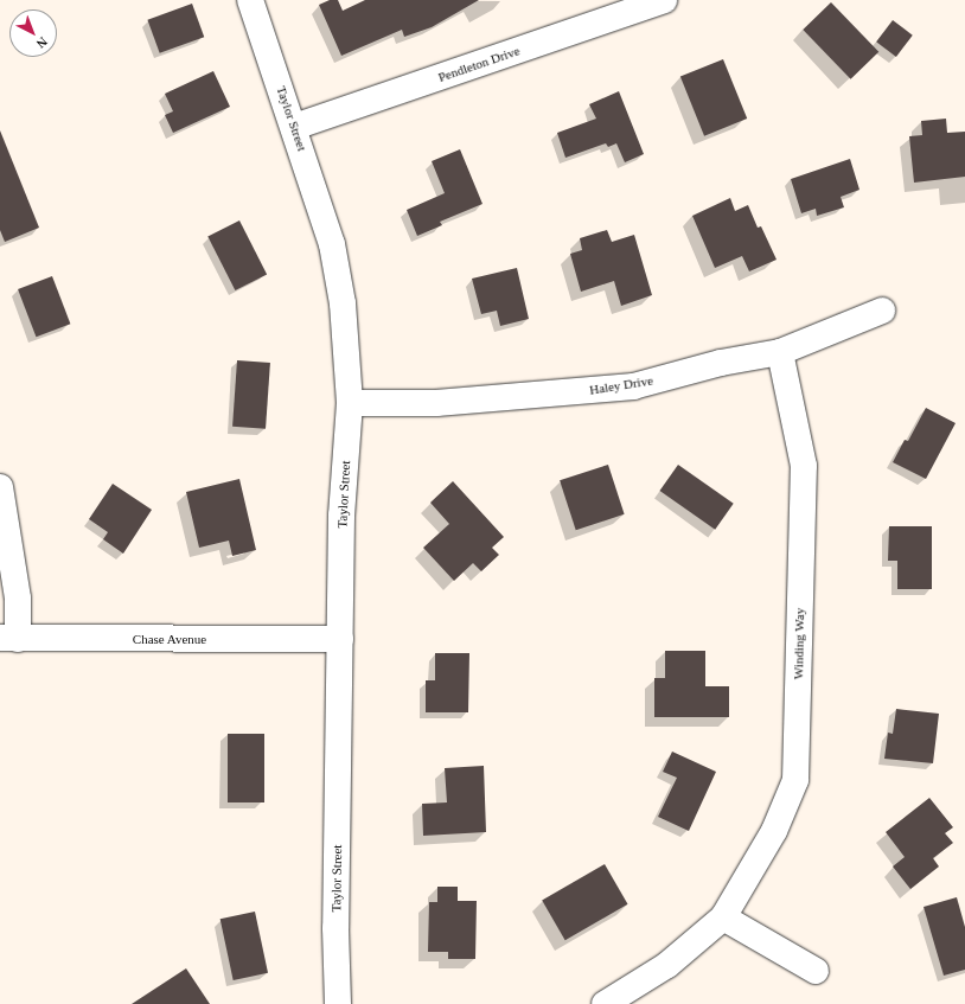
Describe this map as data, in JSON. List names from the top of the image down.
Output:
{
  "streets": {
    "street": [
      "Pendleton Drive",
      "Taylor Street",
      "Haley Drive",
      "Chase Avenue",
      "Winding Way"
    ]
  },
  "crossings": [
    ["Pendleton Drive", "Taylor Street"],
    ["Taylor Street", "Haley Drive"],
    ["Taylor Street", "Chase Avenue"],
    ["Haley Drive", "Winding Way"]
  ],
  "north": "bottom right"
}
